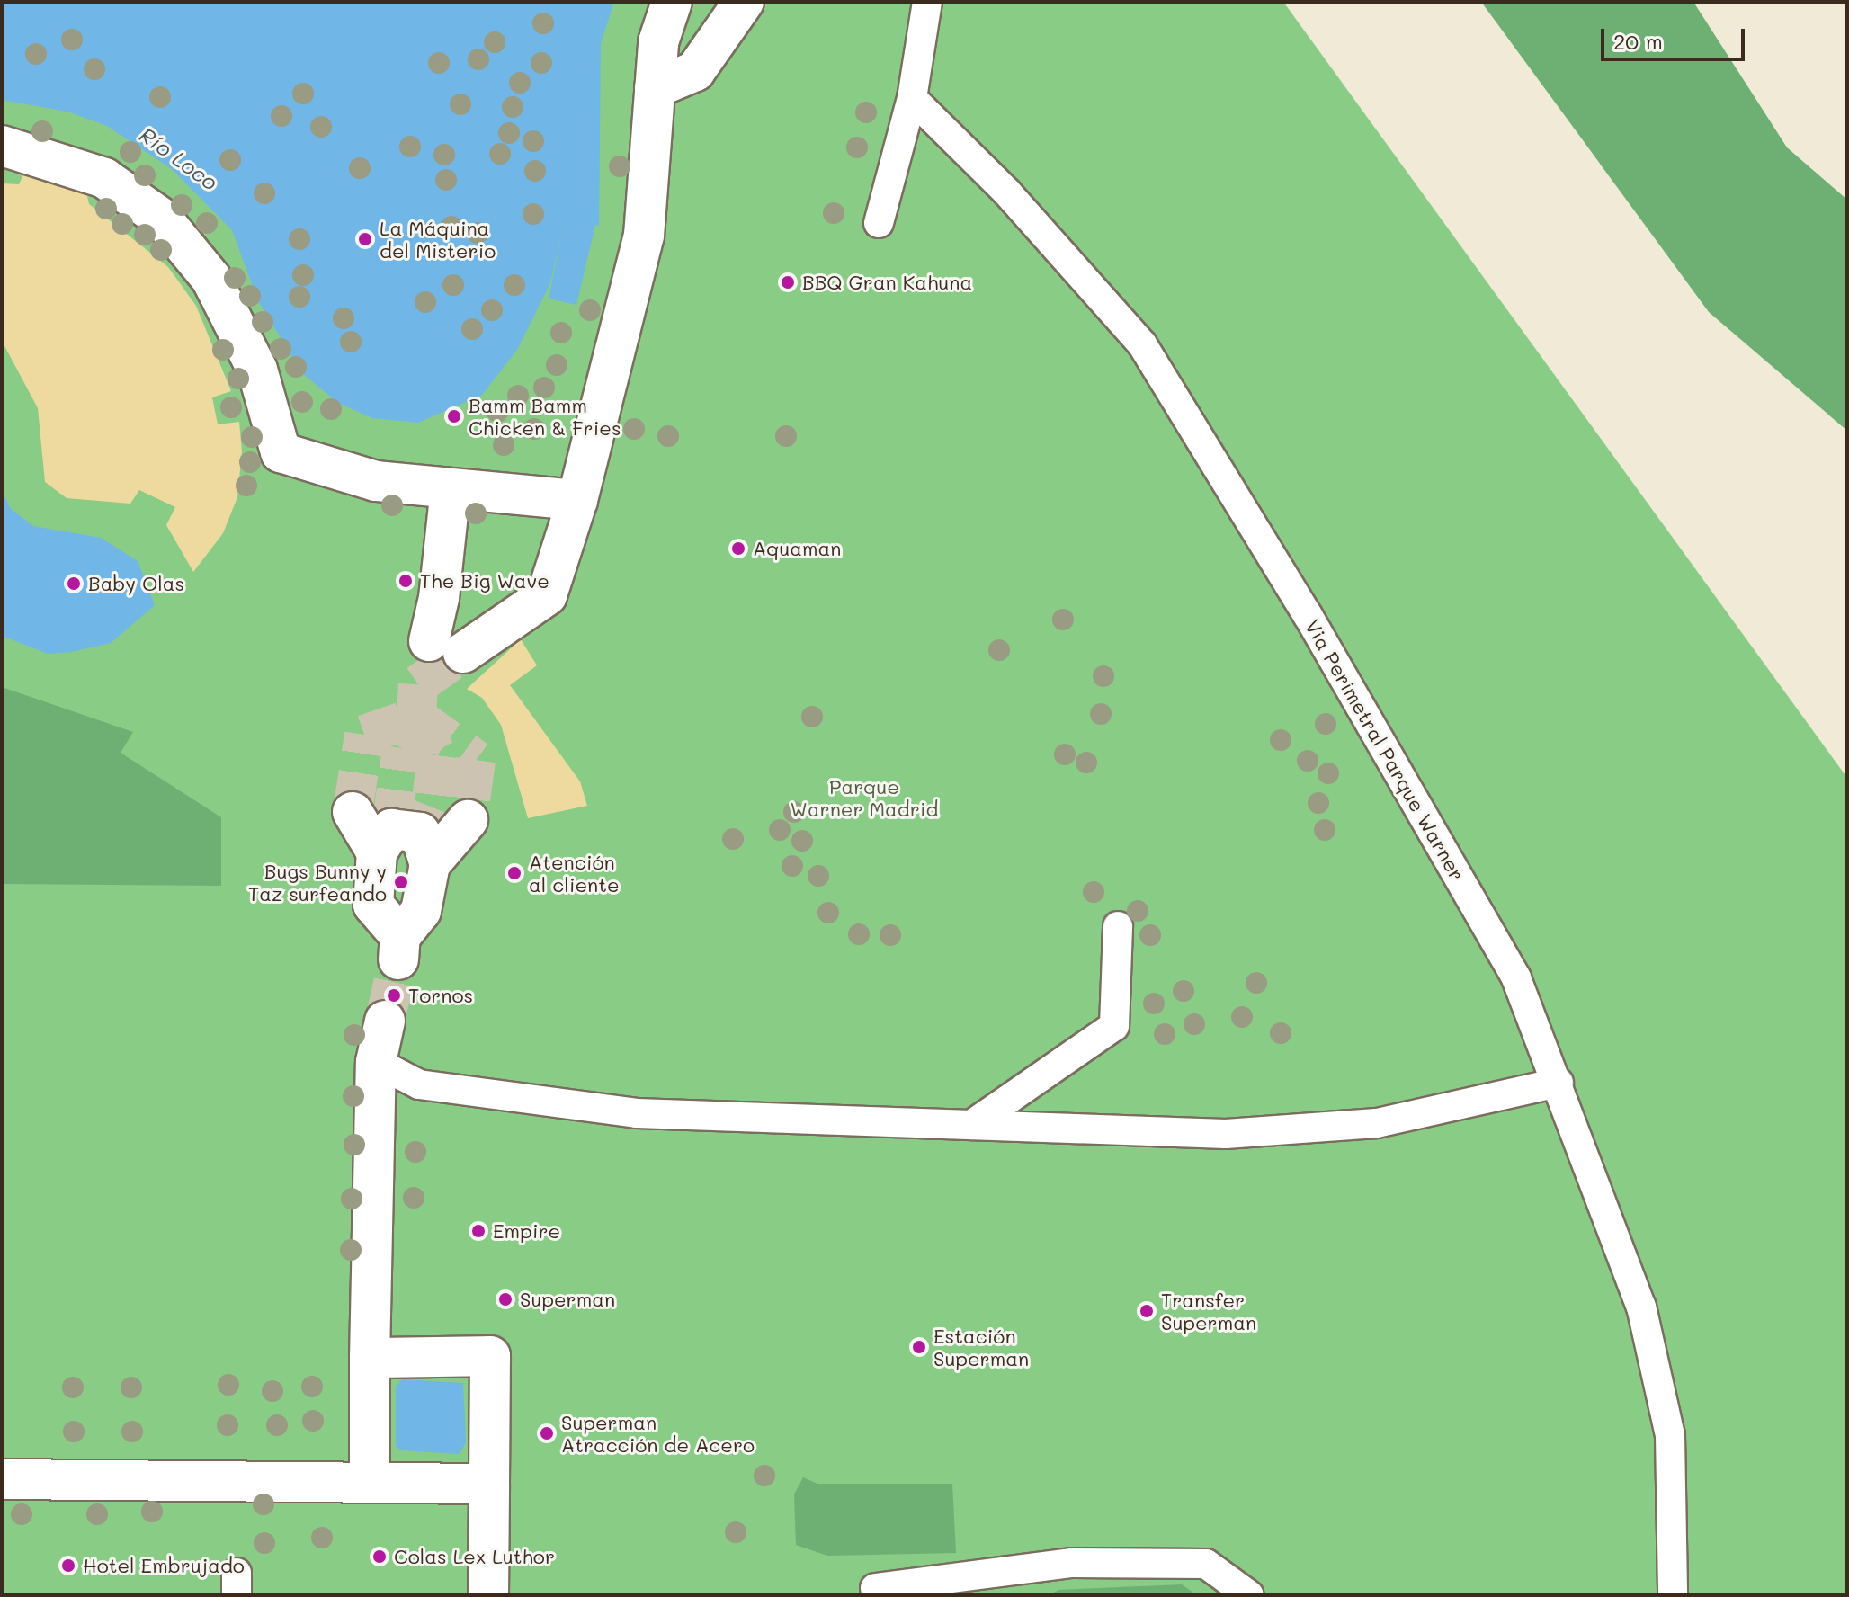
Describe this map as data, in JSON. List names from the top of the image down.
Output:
{
  "streets": {
    "lane": ["Via Perimetral Parque Warner"]
  },
  "water": ["Río Loco"],
  "parks": ["Parque Warner Madrid"],
  "places": [
    "La Máquina del Misterio",
    "BBQ Gran Kahuna",
    "Bamm Bamm Chicken & Fries",
    "Aquaman",
    "The Big Wave",
    "Baby Olas",
    "Atención al cliente",
    "Bugs Bunny y Taz surfeando",
    "Tornos",
    "Empire",
    "Superman",
    "Transfer Superman",
    "Estación Superman",
    "Superman Atracción de Acero",
    "Colas Lex Luthor",
    "Hotel Embrujado"
  ],
  "scale_bar": "20 m"
}
